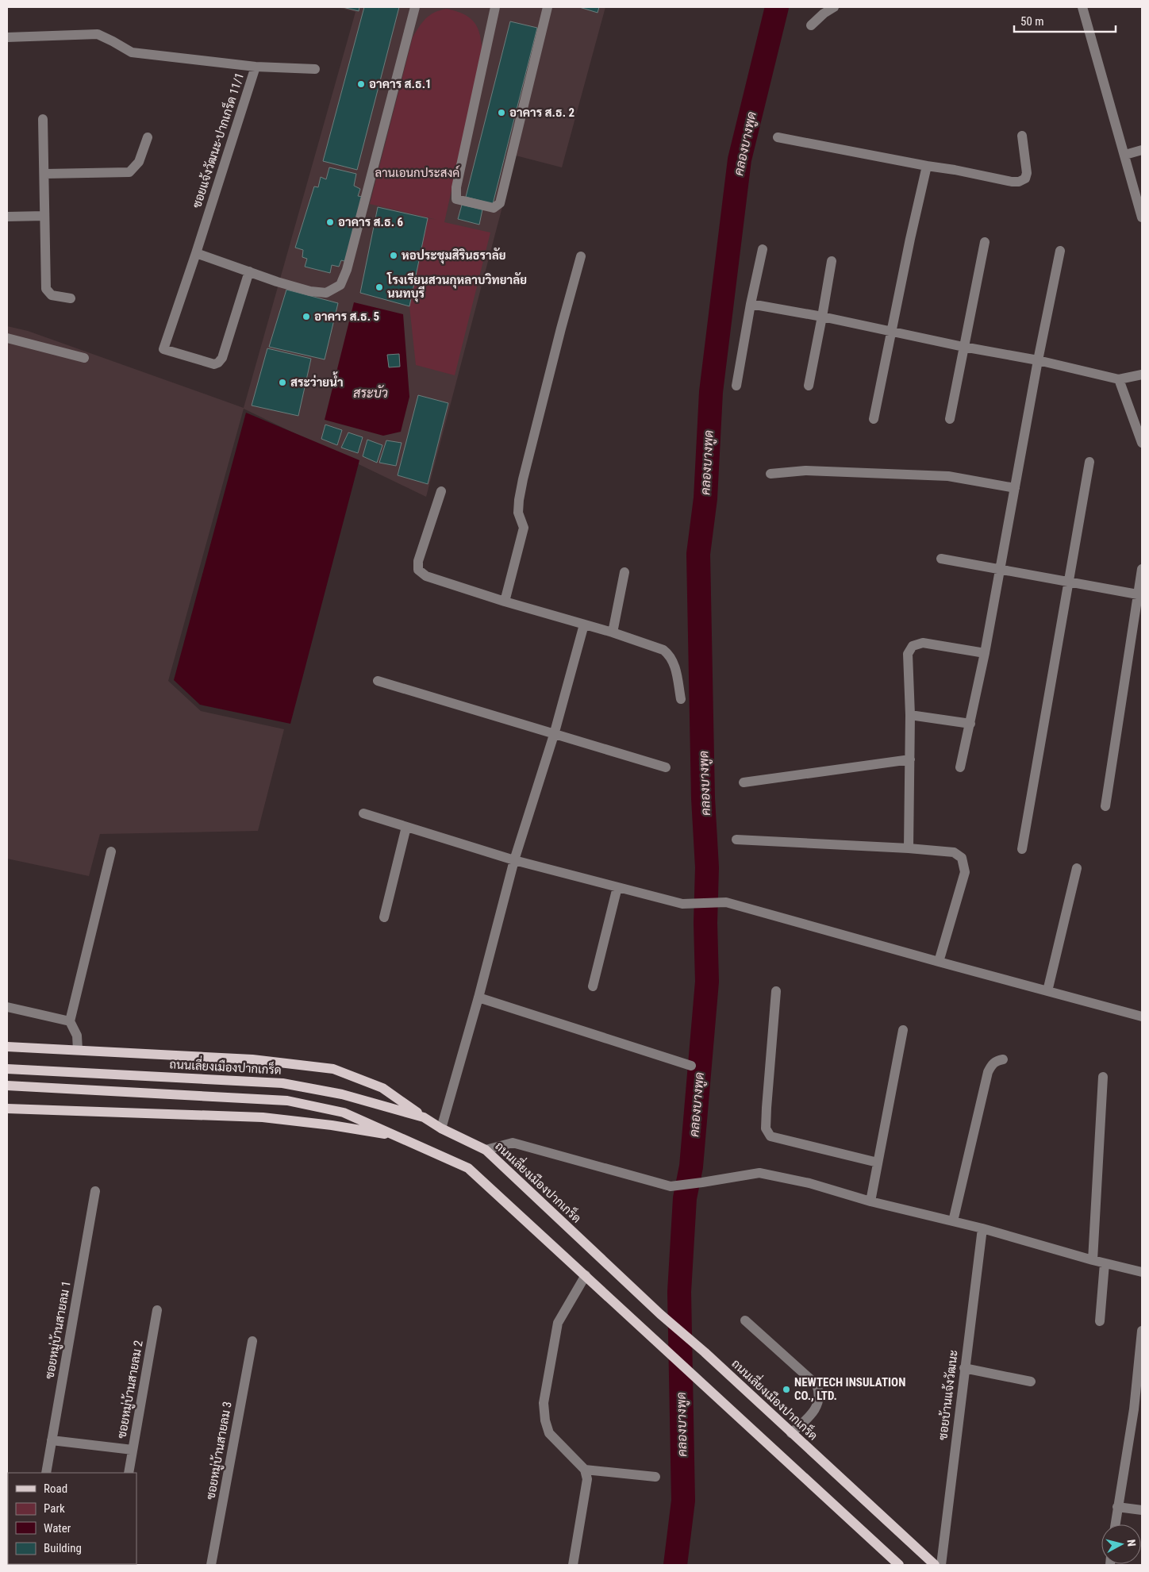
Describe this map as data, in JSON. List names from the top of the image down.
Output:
{
  "streets": {
    "main road": ["ถนนเลี่ยงเมืองปากเกร็ด"],
    "street": [
      "ซอยแจ้งวัฒนะ-ปากเกร็ด 11/1",
      "ซอยหมู่บ้านสายลม 1",
      "ซอยหมู่บ้านสายลม 2",
      "ซอยบ้านแจ้งวัฒนะ",
      "ซอยหมู่บ้านสายลม 3"
    ]
  },
  "water": ["คลองบางพูด", "สระบัว"],
  "parks": ["ลานเอนกประสงค์"],
  "places": [
    "อาคาร ส.ธ.1",
    "อาคาร ส.ธ. 2",
    "อาคาร ส.ธ. 6",
    "หอประชุมสิรินธราลัย",
    "โรงเรียนสวนกุหลาบวิทยาลัย นนทบุรี",
    "อาคาร ส.ธ. 5",
    "สระว่ายน้ำ",
    "NEWTECH INSULATION CO., LTD."
  ],
  "legend": [
    "Road",
    "Park",
    "Water",
    "Building"
  ],
  "scale_bar": "50 m",
  "north": "right"
}
